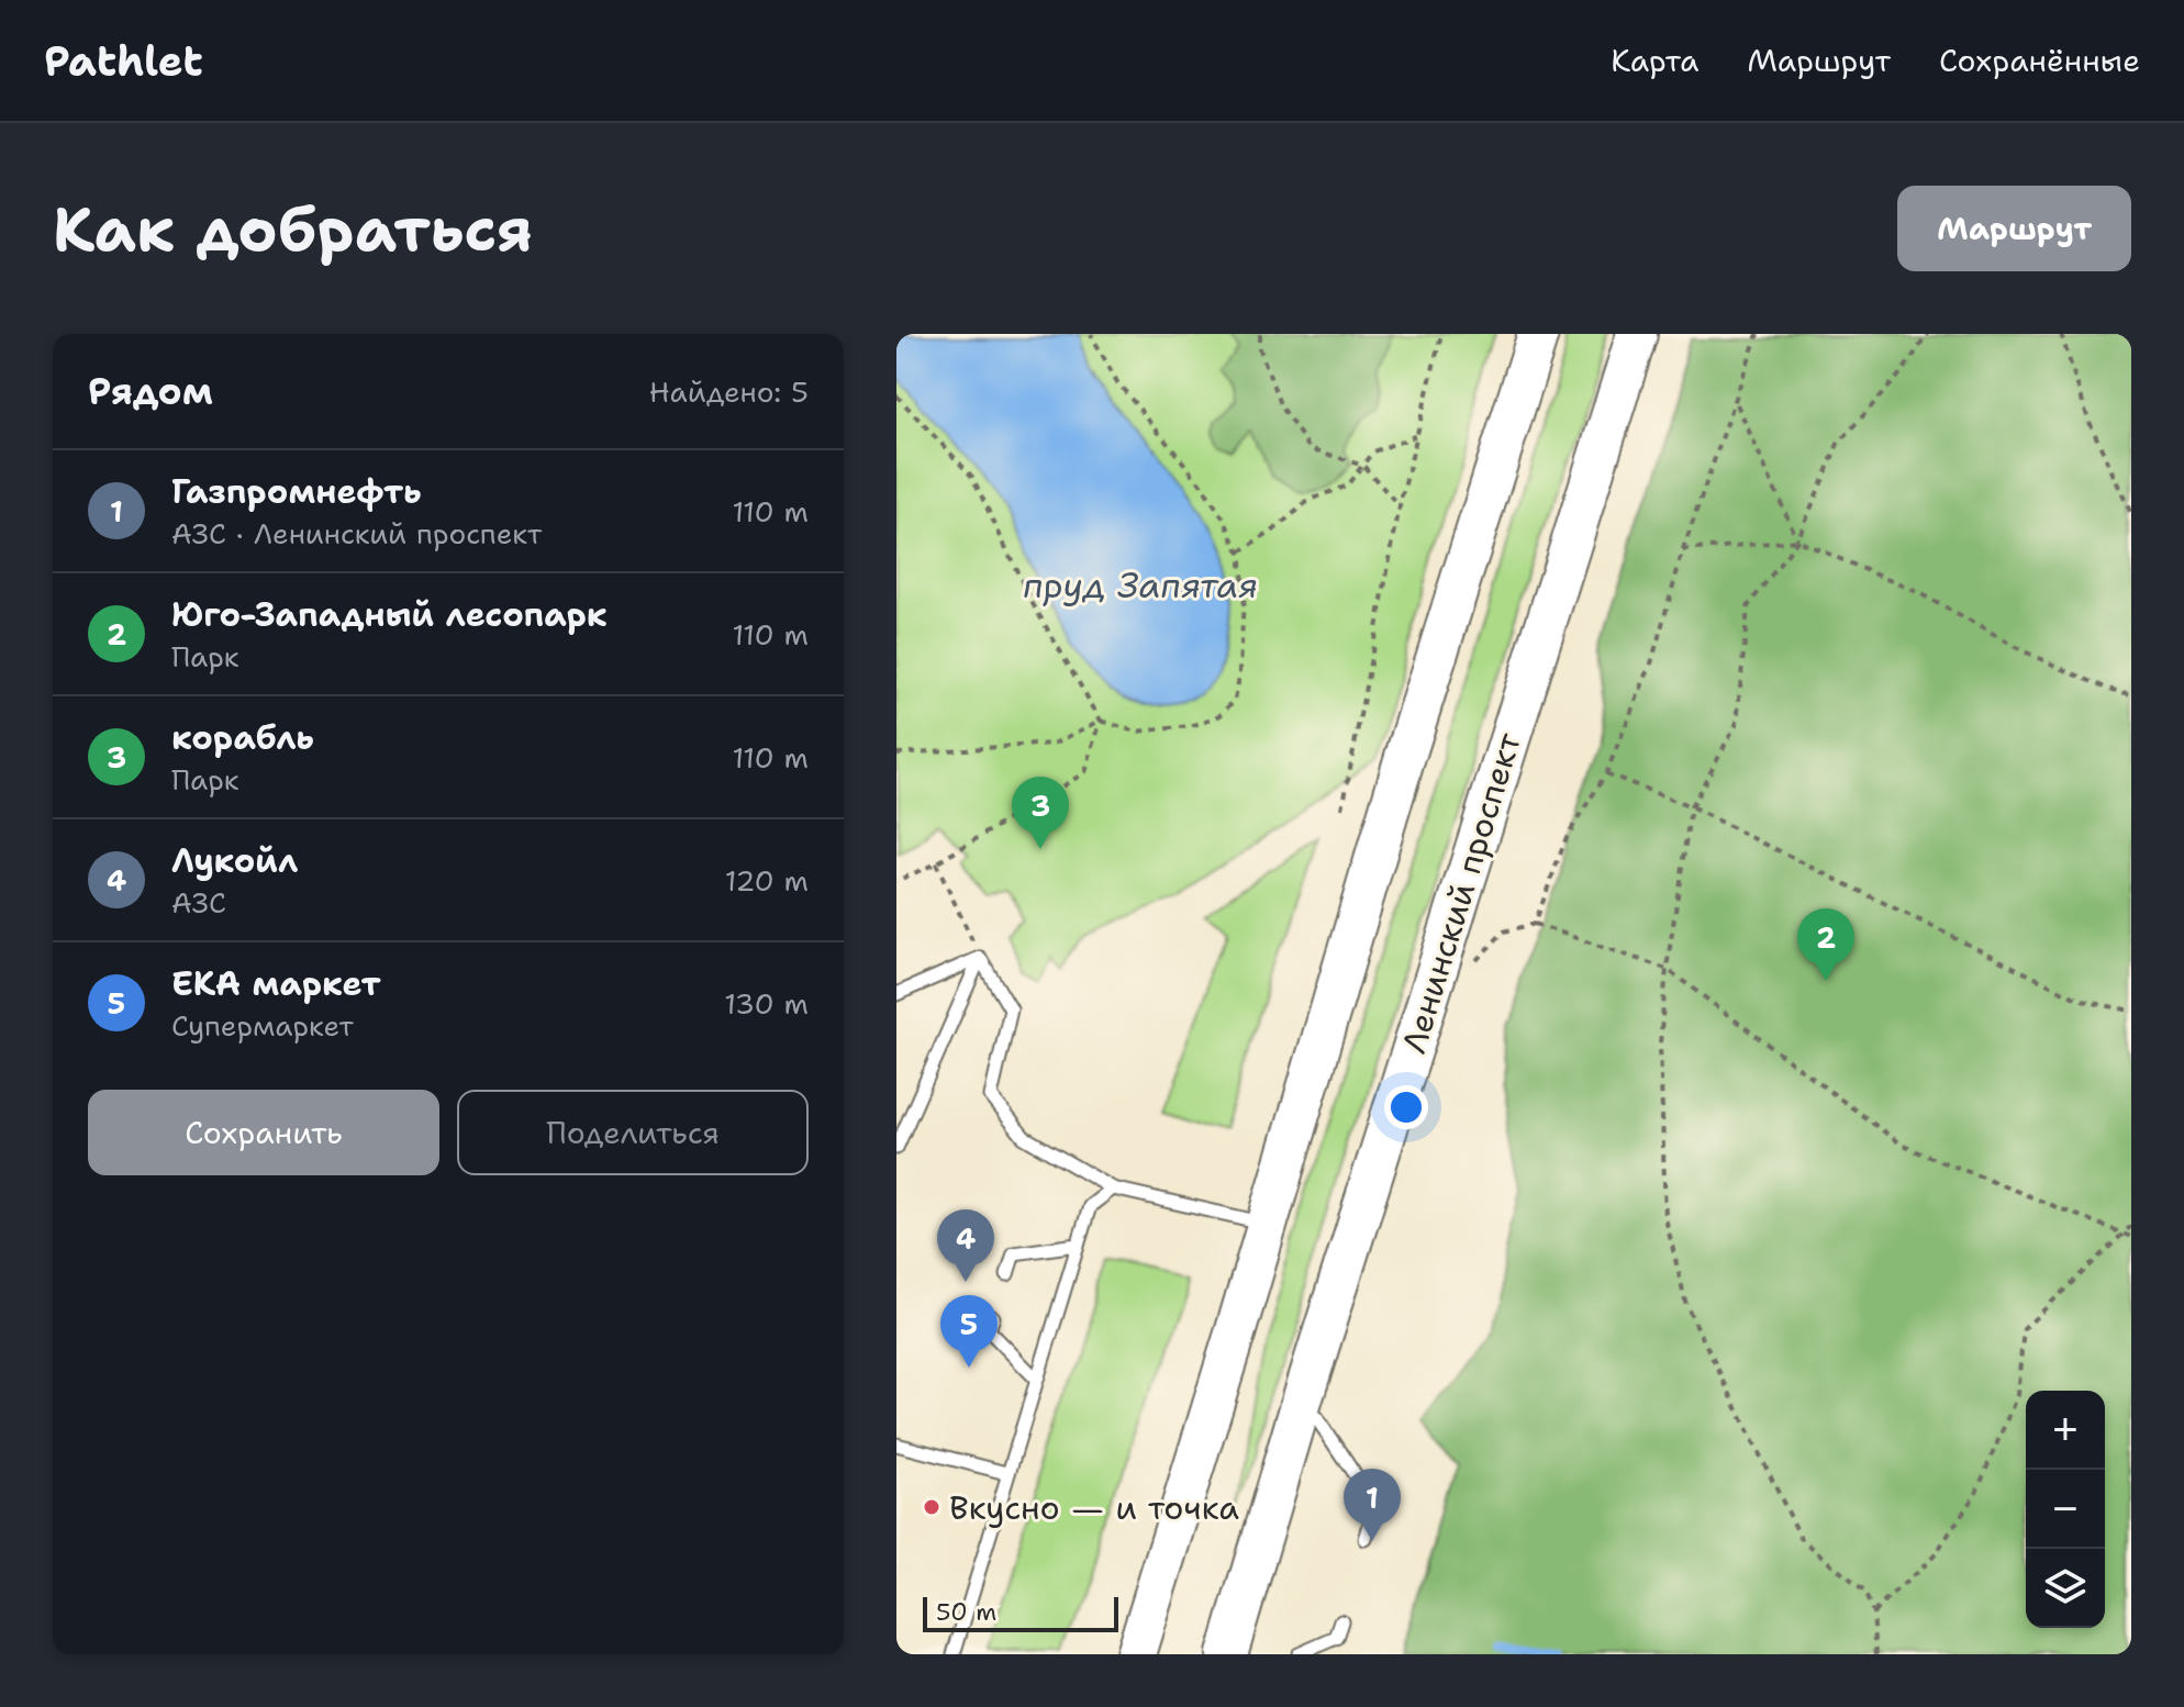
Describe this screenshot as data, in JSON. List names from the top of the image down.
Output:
{
  "streets": {
    "main road": ["Ленинский проспект"]
  },
  "water": ["пруд Запятая"],
  "places": ["Вкусно — и точка"],
  "scale_bar": "50 m",
  "page": {
    "header": "Pathlet",
    "nav": ["Карта", "Маршрут", "Сохранённые"],
    "buttons": [
      "Маршрут",
      ["Сохранить", "Поделиться"]
    ],
    "title": "Как добраться",
    "heading": ["Рядом", "Найдено: 5"],
    "list": [
      {
        "mark": "1",
        "name": "Газпромнефть",
        "note": "АЗС · Ленинский проспект",
        "value": "110 m"
      },
      {
        "mark": "2",
        "name": "Юго-Западный лесопарк",
        "note": "Парк",
        "value": "110 m"
      },
      {
        "mark": "3",
        "name": "корабль",
        "note": "Парк",
        "value": "110 m"
      },
      {
        "mark": "4",
        "name": "Лукойл",
        "note": "АЗС",
        "value": "120 m"
      },
      {
        "mark": "5",
        "name": "ЕКА маркет",
        "note": "Супермаркет",
        "value": "130 m"
      }
    ],
    "pins": [
      "3",
      "2",
      "4",
      "5",
      "1"
    ],
    "map_buttons": ["+", "−"],
    "scale": "50 m"
  }
}
